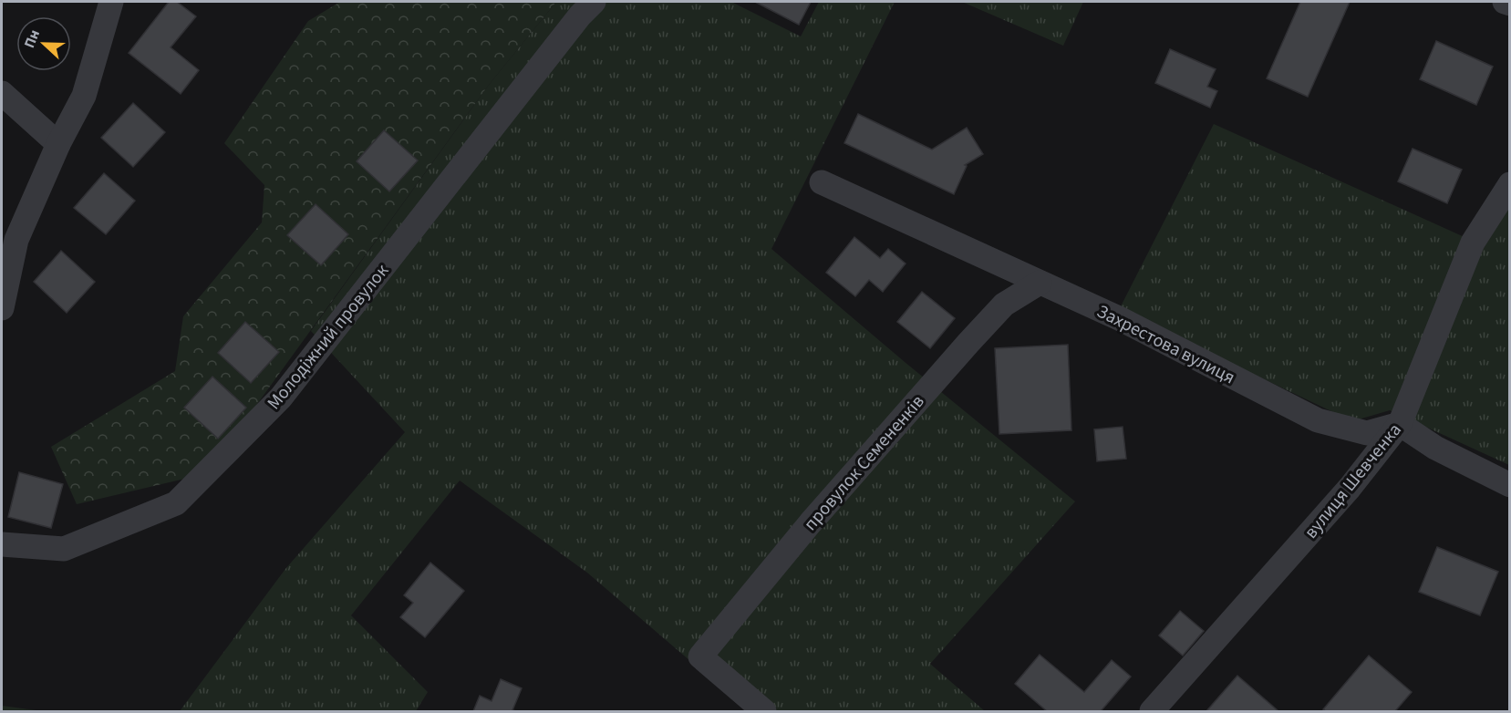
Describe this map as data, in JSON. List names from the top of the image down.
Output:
{
  "streets": {
    "street": [
      "Молодіжний провулок",
      "Захрестова вулиця",
      "провулок Семененків",
      "вулиця Шевченка"
    ]
  },
  "crossings": [
    ["Захрестова вулиця", "провулок Семененків"],
    ["Захрестова вулиця", "вулиця Шевченка"]
  ],
  "north": "left"
}
